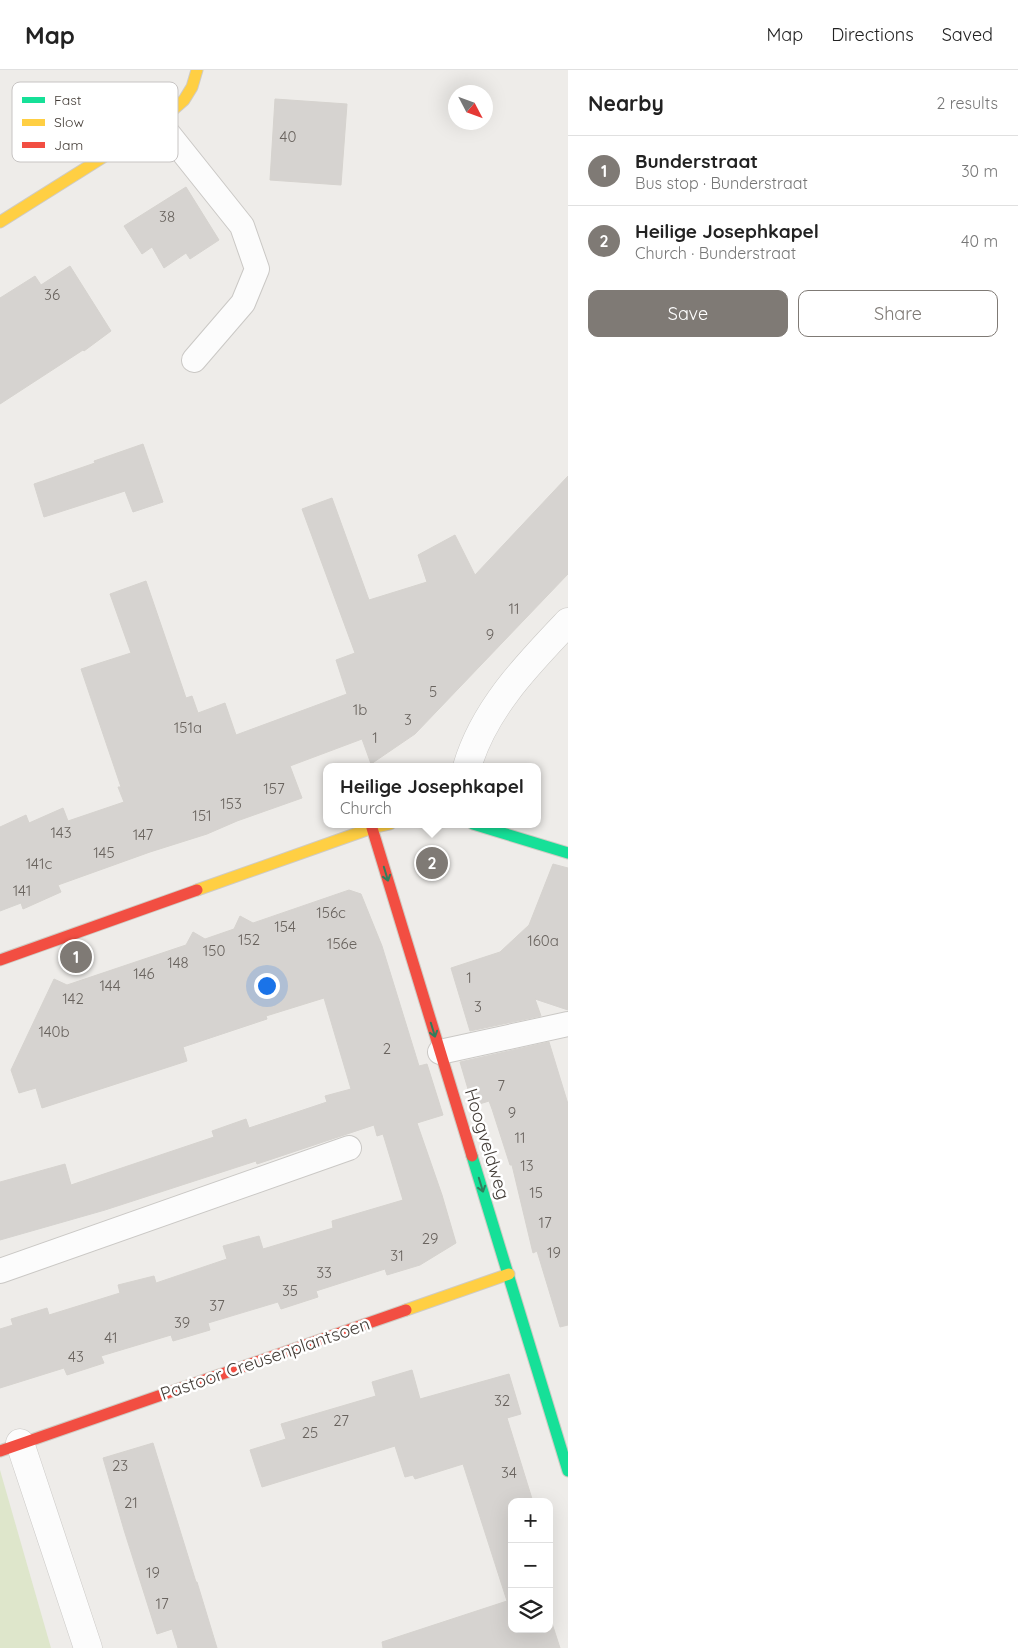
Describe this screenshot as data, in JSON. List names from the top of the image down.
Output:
{
  "streets": {
    "street": ["Hoogveldweg", "Pastoor Creusenplantsoen"]
  },
  "crossings": [
    ["Hoogveldweg", "Pastoor Creusenplantsoen"]
  ],
  "one_way": ["Hoogveldweg"],
  "house_numbers": [
    "40",
    "38",
    "36",
    "11",
    "9",
    "5",
    "1b",
    "3",
    "151a",
    "1",
    "157",
    "153",
    "151",
    "143",
    "147",
    "145",
    "141c",
    "141",
    "156c",
    "154",
    "152",
    "160a",
    "156e",
    "150",
    "148",
    "146",
    "1",
    "144",
    "142",
    "3",
    "140b",
    "2",
    "7",
    "9",
    "11",
    "13",
    "15",
    "17",
    "29",
    "19",
    "31",
    "33",
    "35",
    "37",
    "39",
    "41",
    "43",
    "32",
    "27",
    "25",
    "23",
    "34",
    "21",
    "19",
    "17"
  ],
  "legend": ["Fast", "Slow", "Jam"],
  "north": "bottom right",
  "page": {
    "header": "Map",
    "nav": ["Map", "Directions", "Saved"],
    "heading": ["Nearby", "2 results"],
    "list": [
      {
        "mark": "1",
        "name": "Bunderstraat",
        "note": "Bus stop · Bunderstraat",
        "value": "30 m"
      },
      {
        "mark": "2",
        "name": "Heilige Josephkapel",
        "note": "Church · Bunderstraat",
        "value": "40 m"
      }
    ],
    "buttons": ["Save", "Share"],
    "popup": ["Heilige Josephkapel", "Church"],
    "pins": ["2", "1"],
    "map_buttons": ["+", "−"]
  }
}
